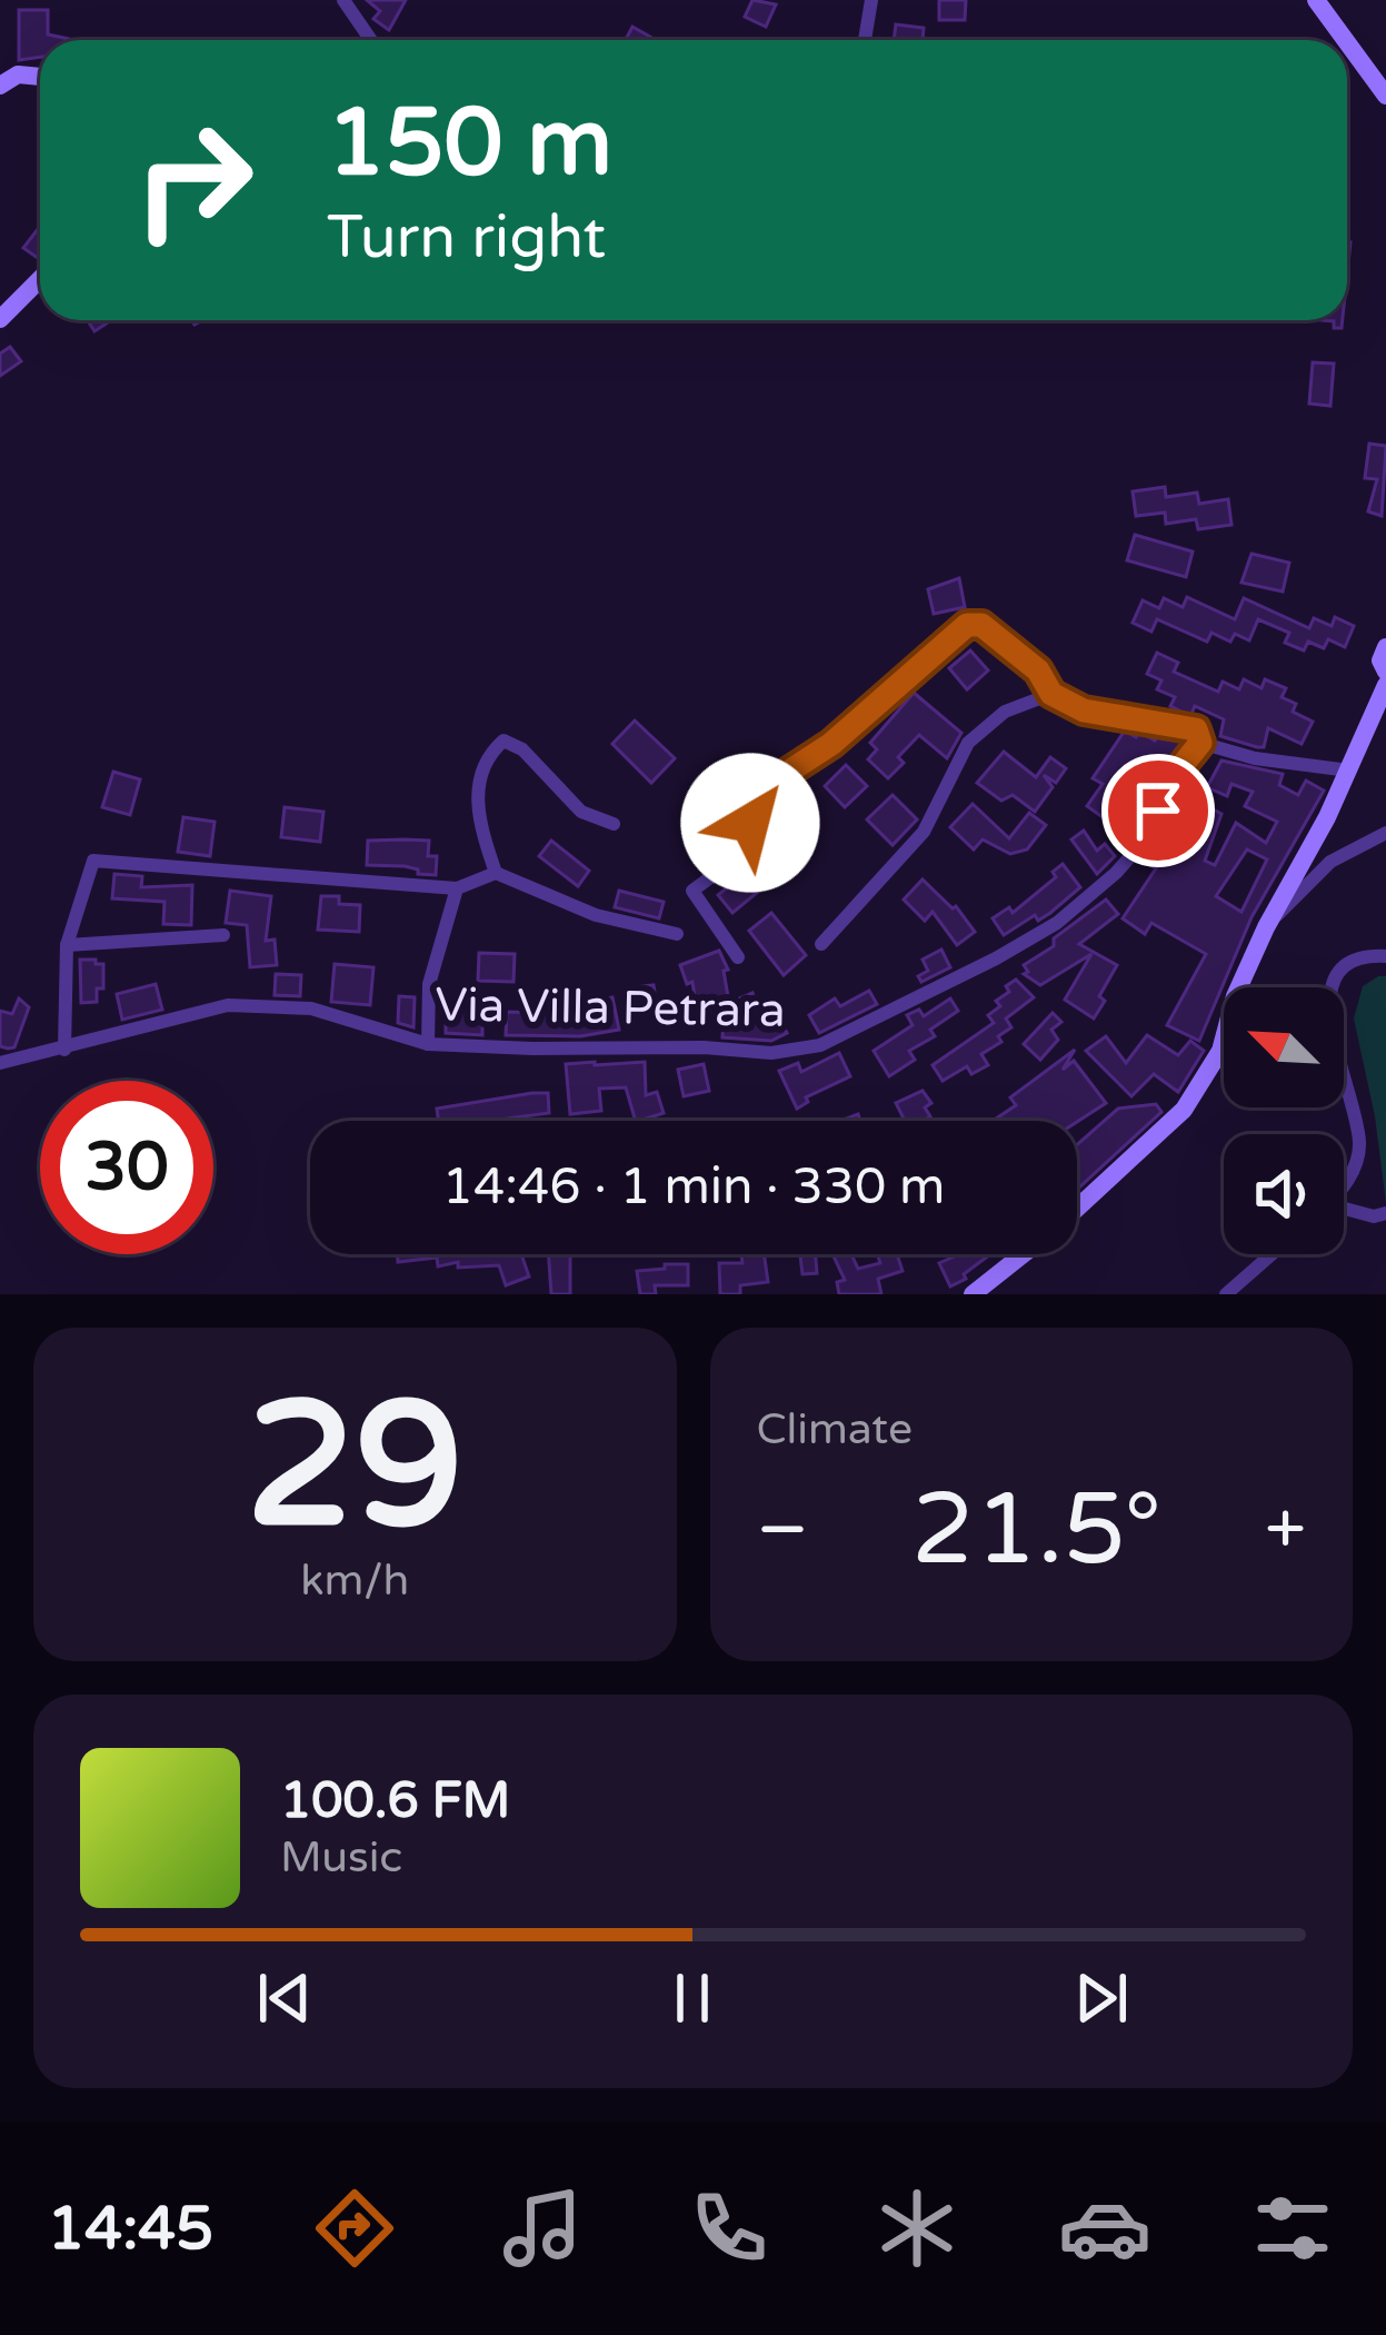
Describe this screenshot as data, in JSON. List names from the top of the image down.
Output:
{
  "streets": {
    "street": ["Via Villa Petrara"]
  },
  "north": "top left",
  "page": {
    "turn": ["150 m", "Turn right"],
    "limit": "30",
    "trip": "14:46 · 1 min · 330 m",
    "tile": [
      ["29", "km/h"],
      "Climate"
    ],
    "heat": ["−", "21.5°", "+"],
    "song": ["100.6 FM", "Music"],
    "tabs": "14:45"
  }
}
